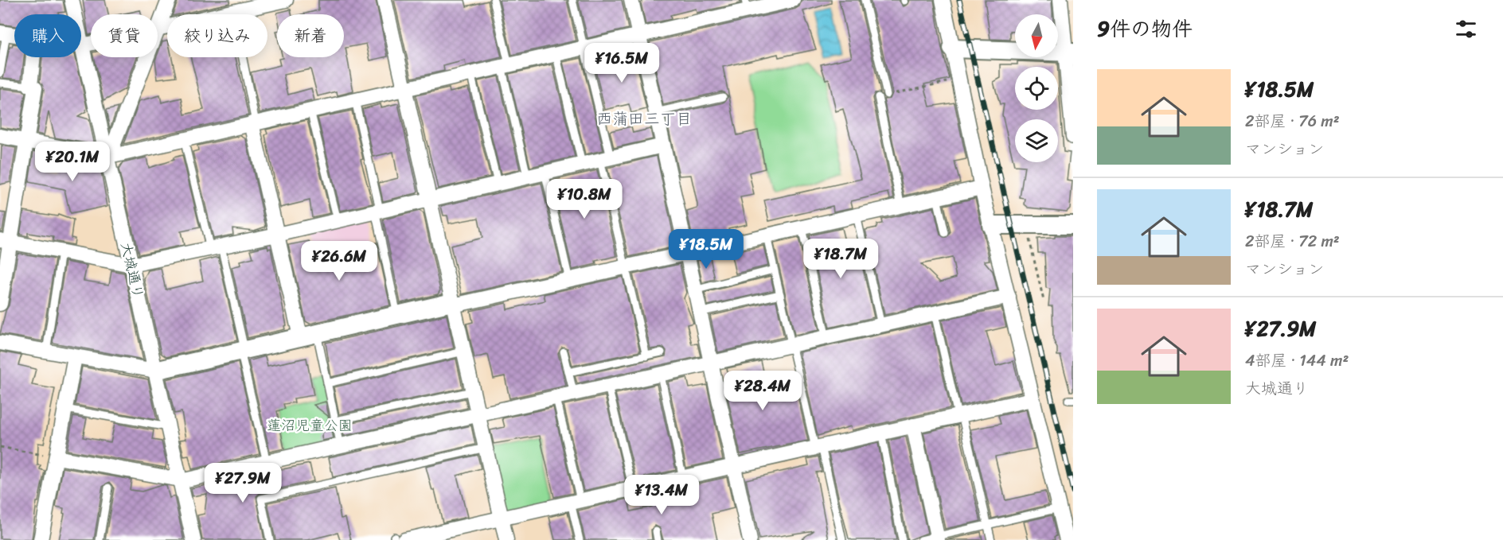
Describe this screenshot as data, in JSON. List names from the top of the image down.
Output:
{
  "streets": {
    "street": ["大城通り"]
  },
  "districts": ["西蒲田三丁目"],
  "parks": ["蓮沼児童公園"],
  "north": "bottom",
  "page": {
    "heading": "9件の物件",
    "chip": [
      "購入",
      "賃貸",
      "絞り込み",
      "新着"
    ],
    "price": [
      "¥16.5M",
      "¥20.1M",
      "¥10.8M",
      "¥18.5M",
      "¥18.7M",
      "¥26.6M",
      "¥28.4M",
      "¥27.9M",
      "¥13.4M"
    ],
    "list": [
      {
        "name": "¥18.5M",
        "note": "2部屋 · 76 m² · マンション"
      },
      {
        "name": "¥18.7M",
        "note": "2部屋 · 72 m² · マンション"
      },
      {
        "name": "¥27.9M",
        "note": "4部屋 · 144 m² · 大城通り"
      }
    ]
  }
}
